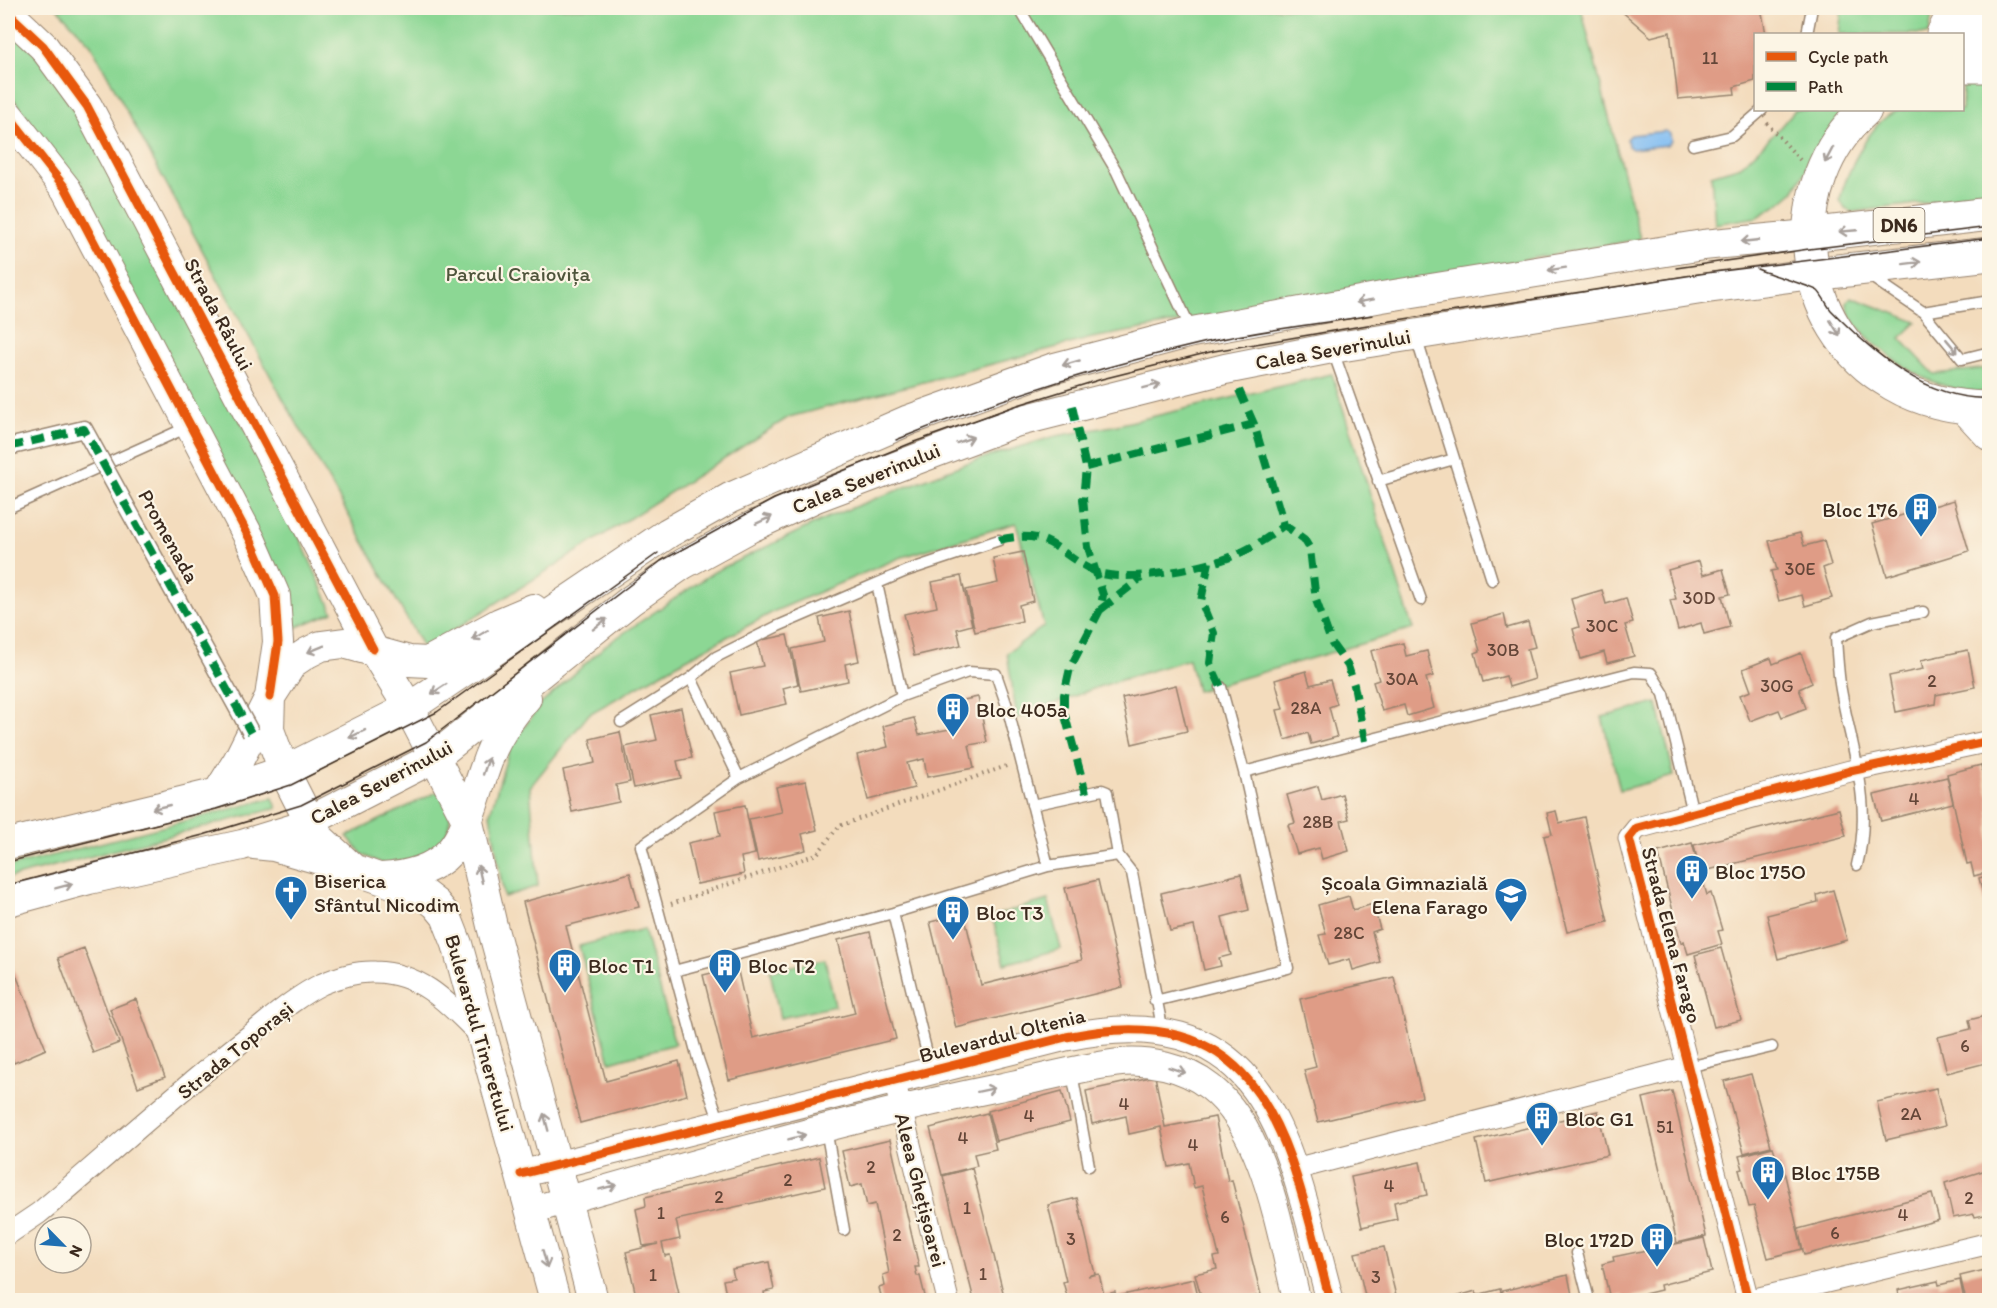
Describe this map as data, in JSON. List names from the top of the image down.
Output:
{
  "streets": {
    "main road": [
      "DN6",
      "Strada Râului",
      "Calea Severinului",
      "Bulevardul Tineretului"
    ],
    "street": [
      "Promenada",
      "Strada Elena Farago",
      "Bulevardul Oltenia",
      "Strada Toporași",
      "Aleea Ghețișoarei"
    ]
  },
  "crossings": [
    ["Strada Râului", "Calea Severinului"],
    ["Strada Râului", "Bulevardul Tineretului"],
    ["Calea Severinului", "Bulevardul Tineretului"],
    ["Bulevardul Tineretului", "Bulevardul Oltenia"],
    ["Bulevardul Tineretului", "Strada Toporași"],
    ["Bulevardul Oltenia", "Aleea Ghețișoarei"]
  ],
  "parks": ["Parcul Craiovița"],
  "places": {
    "building": [
      "Bloc 176",
      "Bloc 405a",
      "Bloc 175O",
      "Bloc T3",
      "Bloc T1",
      "Bloc T2",
      "Bloc G1",
      "Bloc 175B",
      "Bloc 172D"
    ],
    "church": ["Biserica Sfântul Nicodim"],
    "school or university": ["Școala Gimnazială Elena Farago"]
  },
  "house_numbers": [
    "11",
    "30E",
    "30D",
    "30C",
    "30B",
    "30A",
    "2",
    "30G",
    "28A",
    "4",
    "28B",
    "28C",
    "6",
    "4",
    "2A",
    "4",
    "51",
    "4",
    "4",
    "2",
    "2",
    "4",
    "2",
    "2",
    "1",
    "1",
    "4",
    "6",
    "6",
    "2",
    "3",
    "1",
    "1",
    "3"
  ],
  "legend": ["Cycle path", "Path"],
  "north": "bottom right"
}
